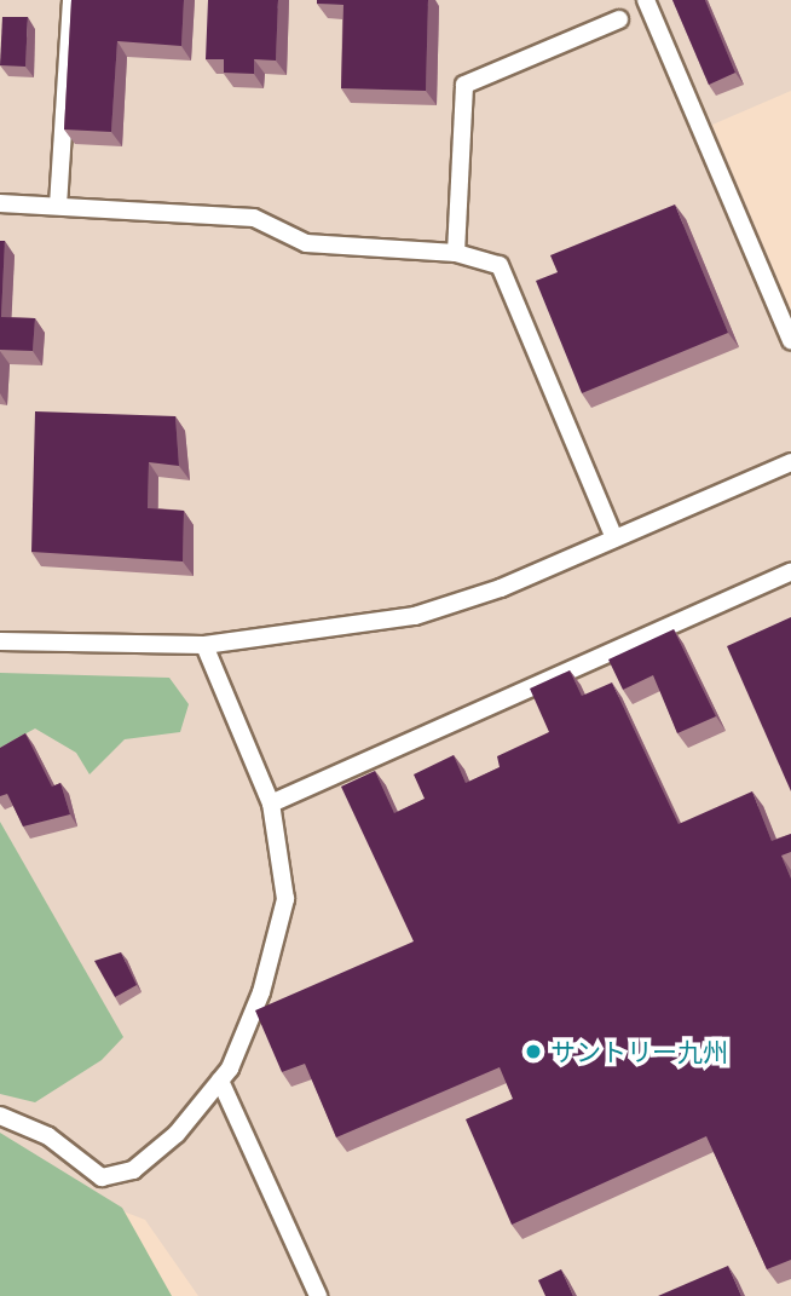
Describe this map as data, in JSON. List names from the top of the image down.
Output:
{
  "places": ["サントリー九州"]
}
